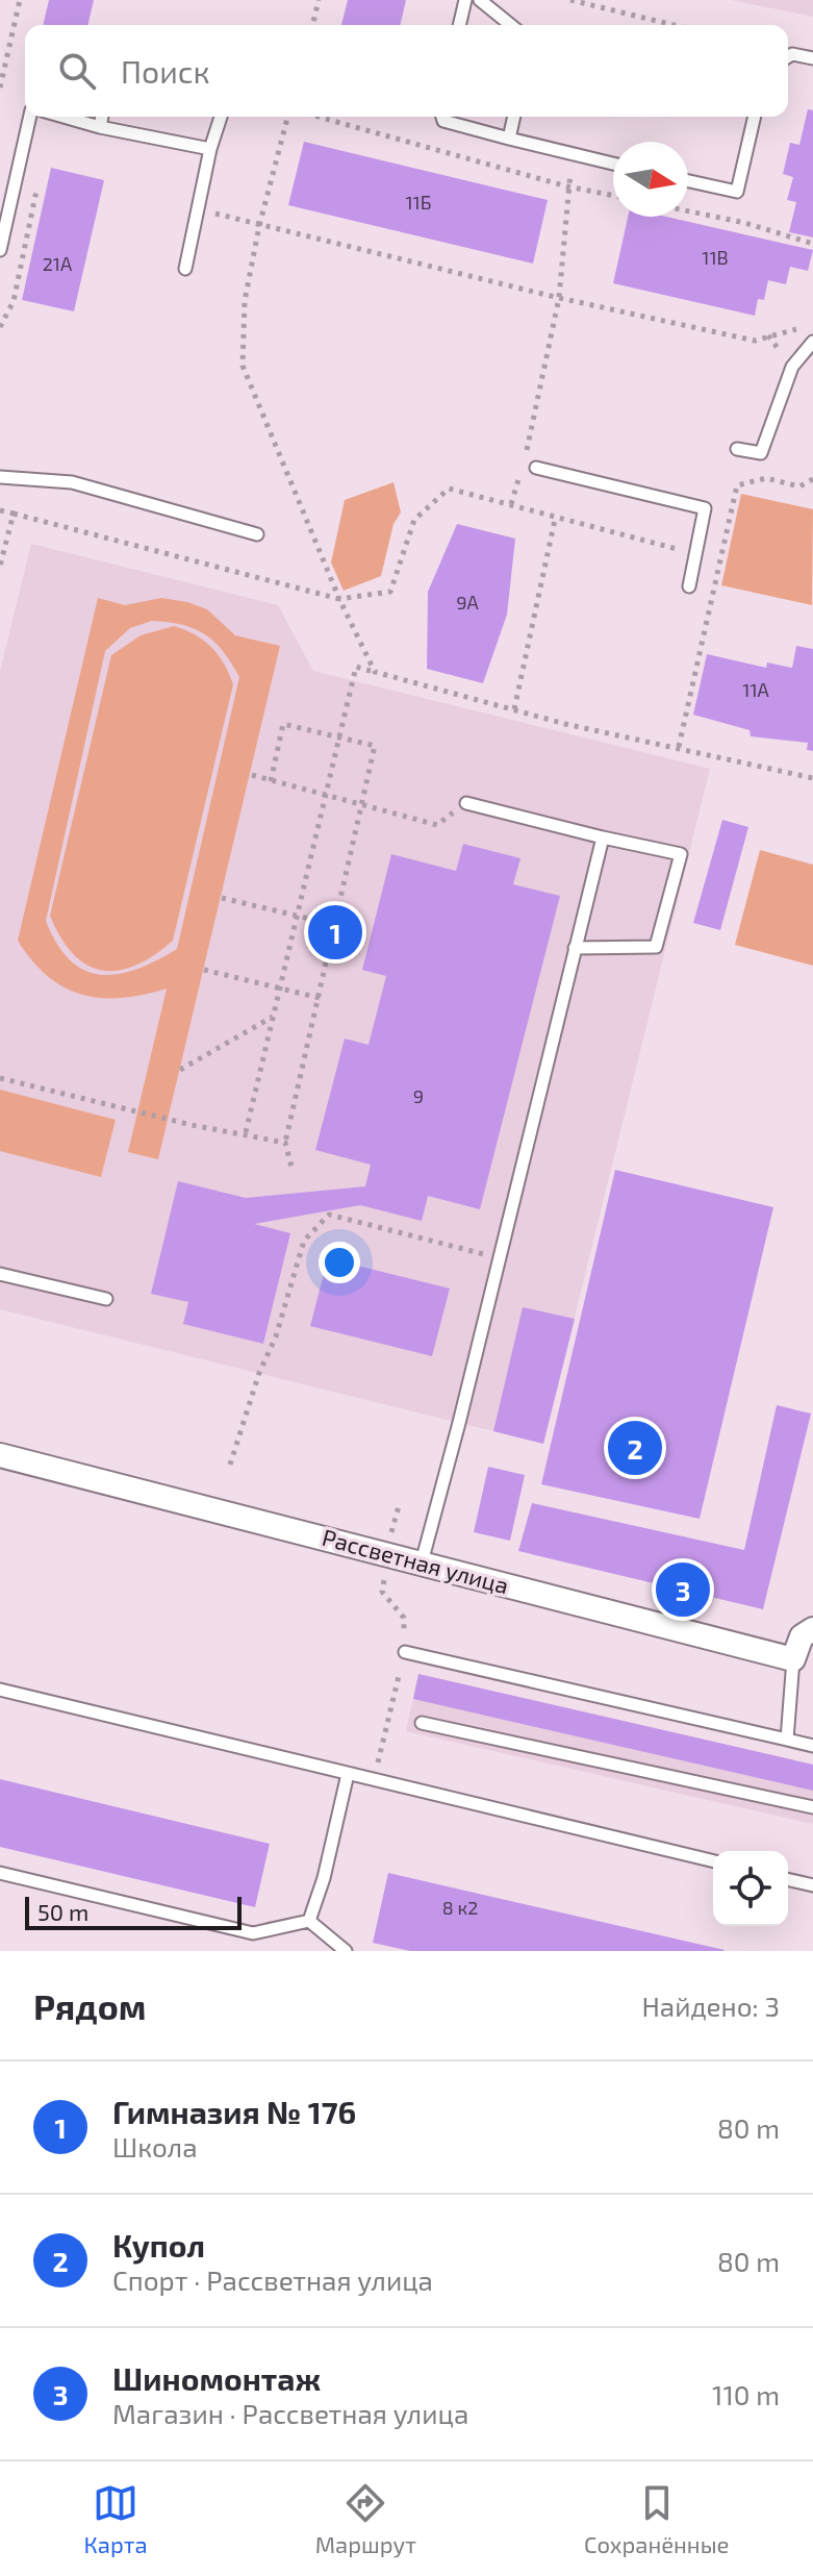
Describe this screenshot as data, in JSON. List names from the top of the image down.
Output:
{
  "streets": {
    "street": ["Рассветная улица"]
  },
  "house_numbers": [
    "11Б",
    "11В",
    "21А",
    "9А",
    "11А",
    "9",
    "8 к2"
  ],
  "scale_bar": "50 m",
  "north": "right",
  "page": {
    "search": "Поиск",
    "pins": ["1", "2", "3"],
    "scale": "50 m",
    "heading": ["Рядом", "Найдено: 3"],
    "list": [
      {
        "mark": "1",
        "name": "Гимназия № 176",
        "note": "Школа",
        "value": "80 m"
      },
      {
        "mark": "2",
        "name": "Купол",
        "note": "Спорт · Рассветная улица",
        "value": "80 m"
      },
      {
        "mark": "3",
        "name": "Шиномонтаж",
        "note": "Магазин · Рассветная улица",
        "value": "110 m"
      }
    ],
    "nav": ["Карта", "Маршрут", "Сохранённые"]
  }
}
